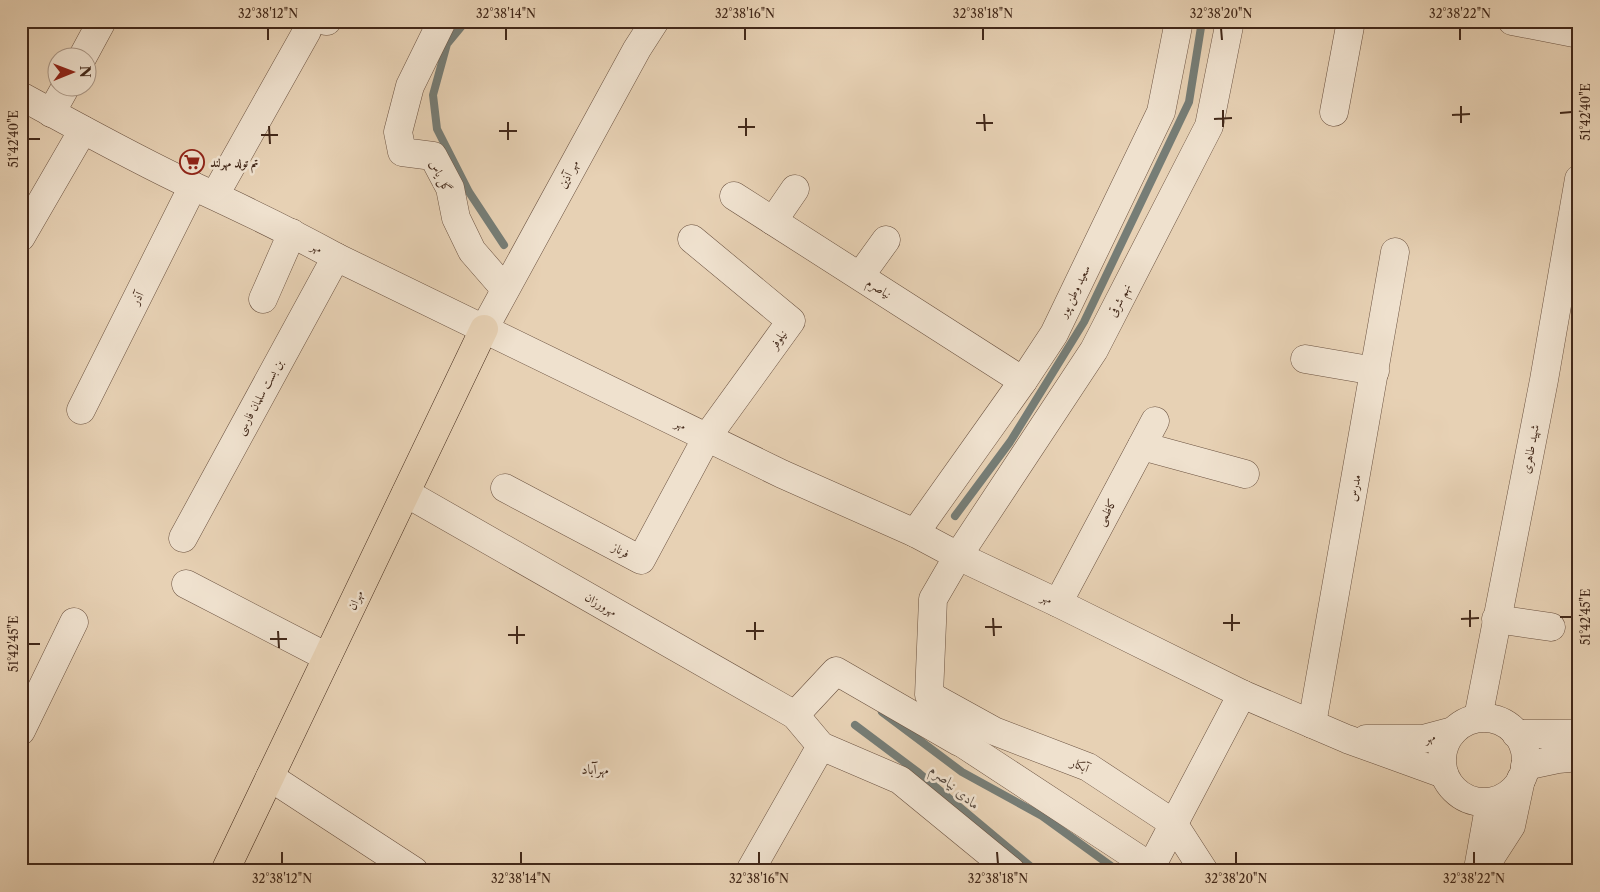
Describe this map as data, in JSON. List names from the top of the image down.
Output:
{
  "streets": {
    "main road": ["مهران"],
    "street": [
      "مهر آذین",
      "گل یاس",
      "مهر",
      "نیاصرم",
      "سعید وطن پور",
      "آذر",
      "نهم شرقی",
      "نیلوفر",
      "بن بست سلمان فارسی",
      "شهید طاهری",
      "مدرس",
      "کاظمی",
      "فرناز",
      "مهرورزان",
      "آبکار"
    ]
  },
  "crossings": [
    ["مهر آذین", "گل یاس"],
    ["مهر آذین", "مهر"],
    ["مهر آذین", "مهران"],
    ["مهر", "سعید وطن پور"],
    ["مهر", "آذر"],
    ["مهر", "نهم شرقی"],
    ["مهر", "نیلوفر"],
    ["مهر", "بن بست سلمان فارسی"],
    ["مهر", "شهید طاهری"],
    ["مهر", "مدرس"],
    ["مهر", "کاظمی"],
    ["مهر", "فرناز"],
    ["مهر", "مهران"],
    ["نیاصرم", "سعید وطن پور"],
    ["نیلوفر", "فرناز"],
    ["مهران", "مهرورزان"]
  ],
  "districts": ["مهرآباد"],
  "water": ["مادی نیاصرم"],
  "places": {
    "supermarket": ["تم تولد مهرلند"]
  },
  "north": "right",
  "coordinates": [
    "32°38'12\"N",
    "32°38'14\"N",
    "32°38'16\"N",
    "32°38'18\"N",
    "32°38'20\"N",
    "32°38'22\"N",
    "51°42'40\"E",
    "51°42'45\"E"
  ]
}
